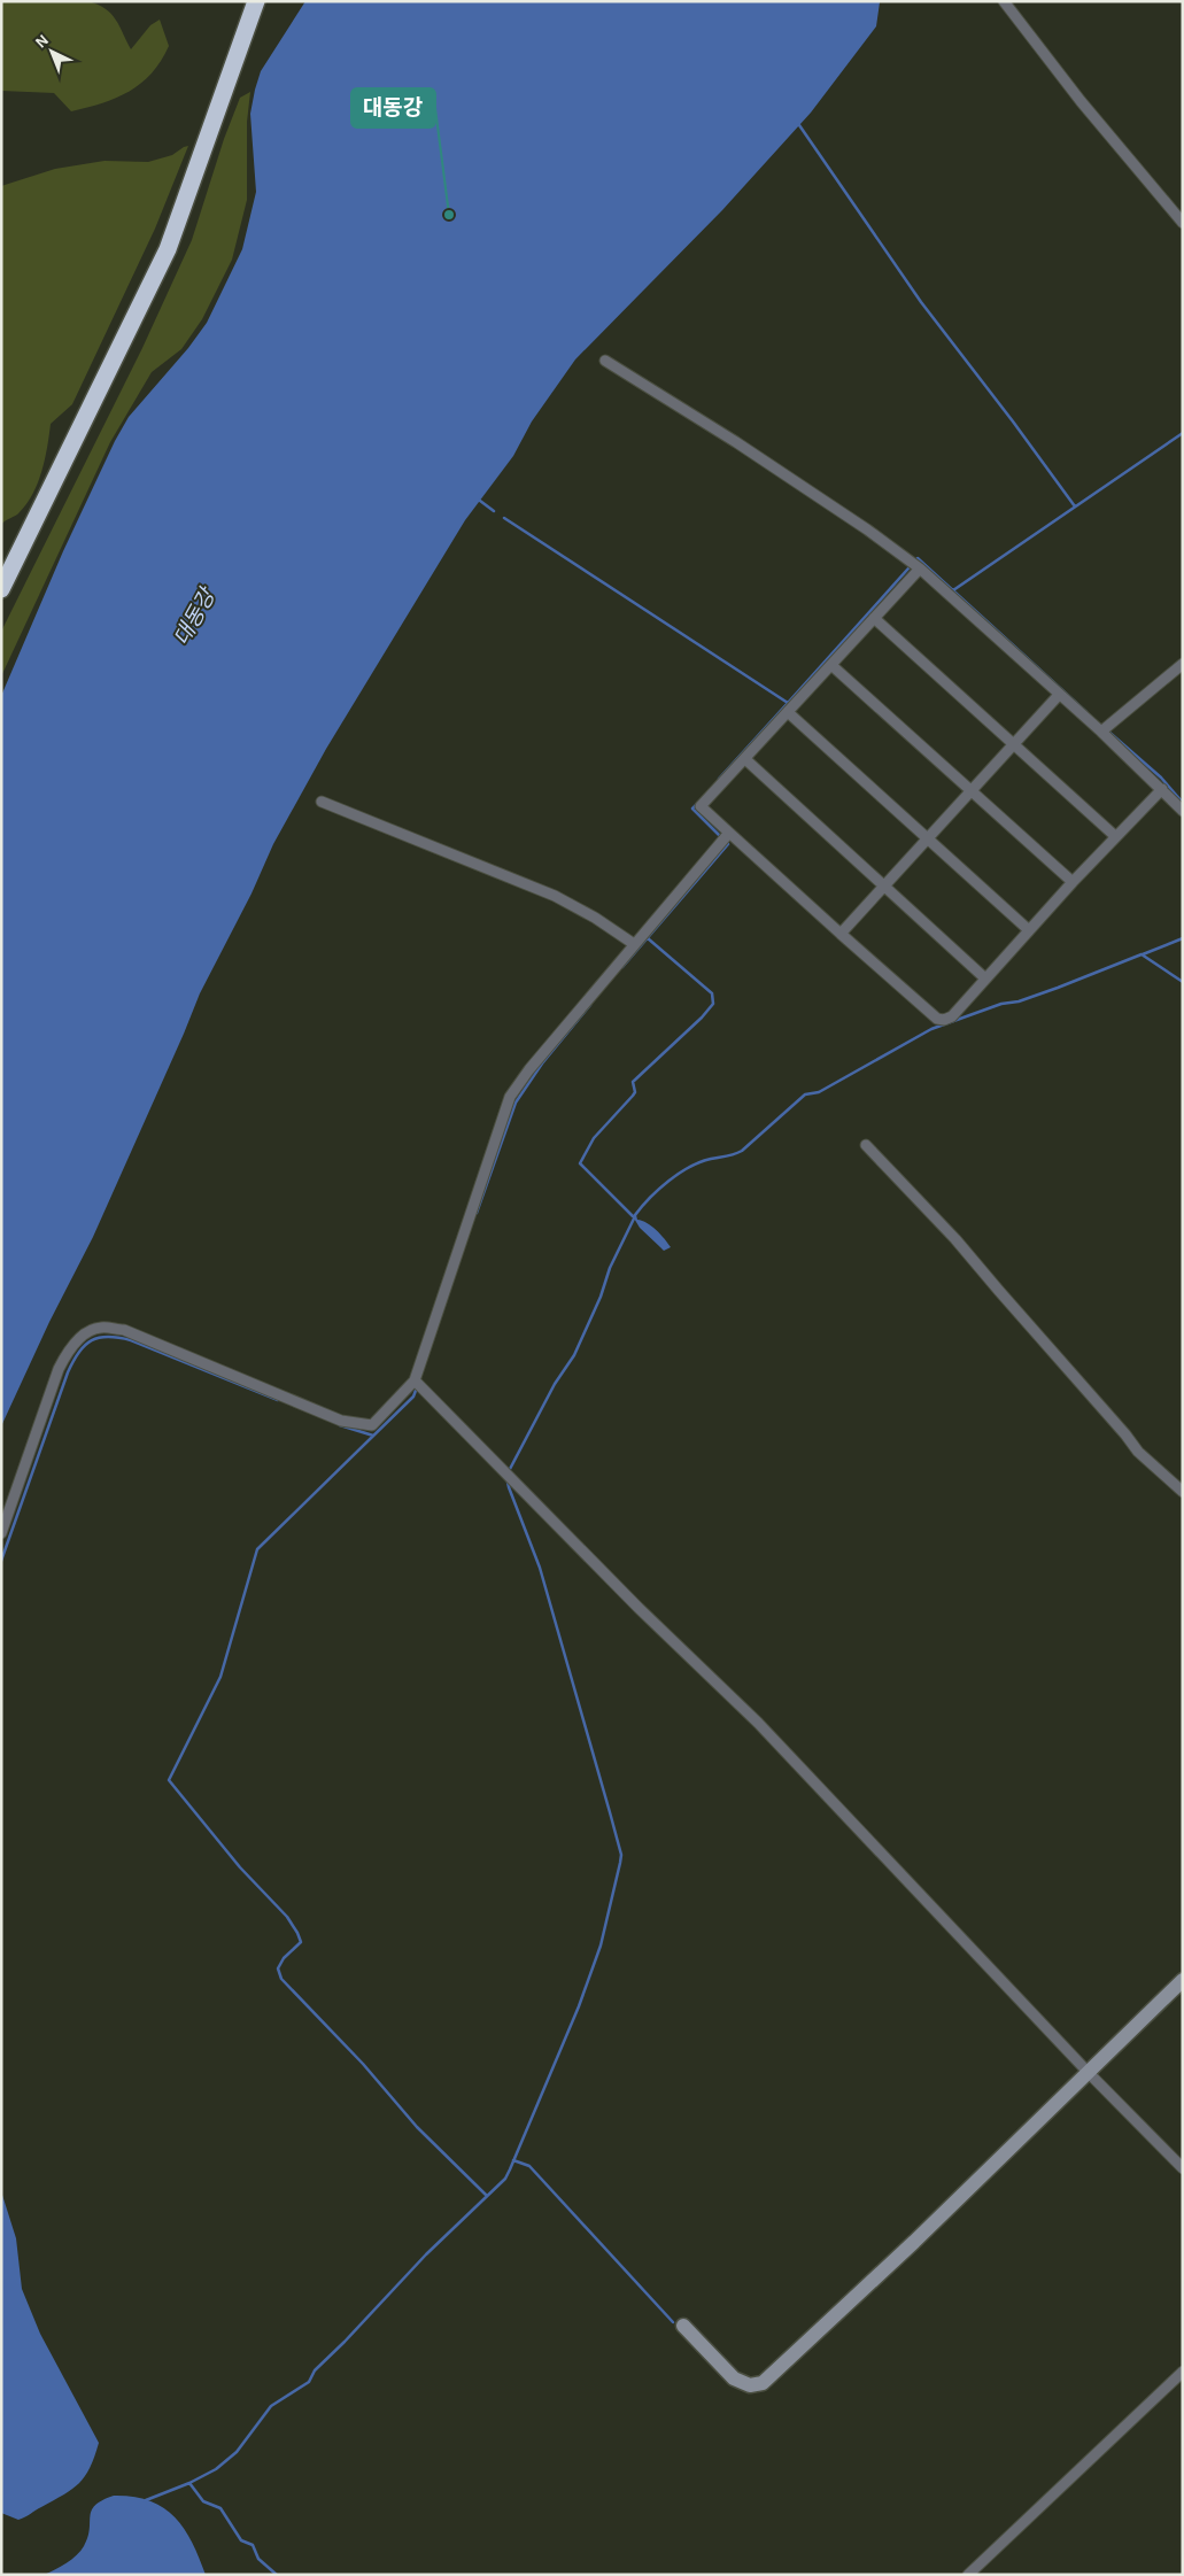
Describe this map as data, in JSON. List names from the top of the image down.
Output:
{
  "water": ["대동강"],
  "places": ["대동강"],
  "north": "top left"
}
